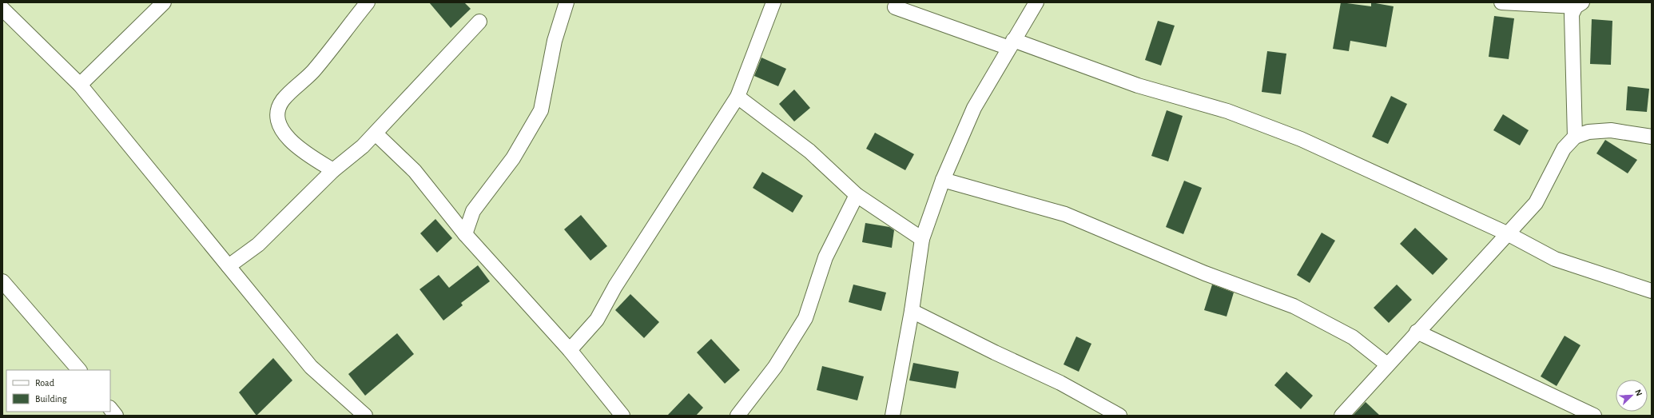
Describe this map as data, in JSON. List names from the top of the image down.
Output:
{
  "legend": ["Road", "Building"],
  "north": "top right"
}
